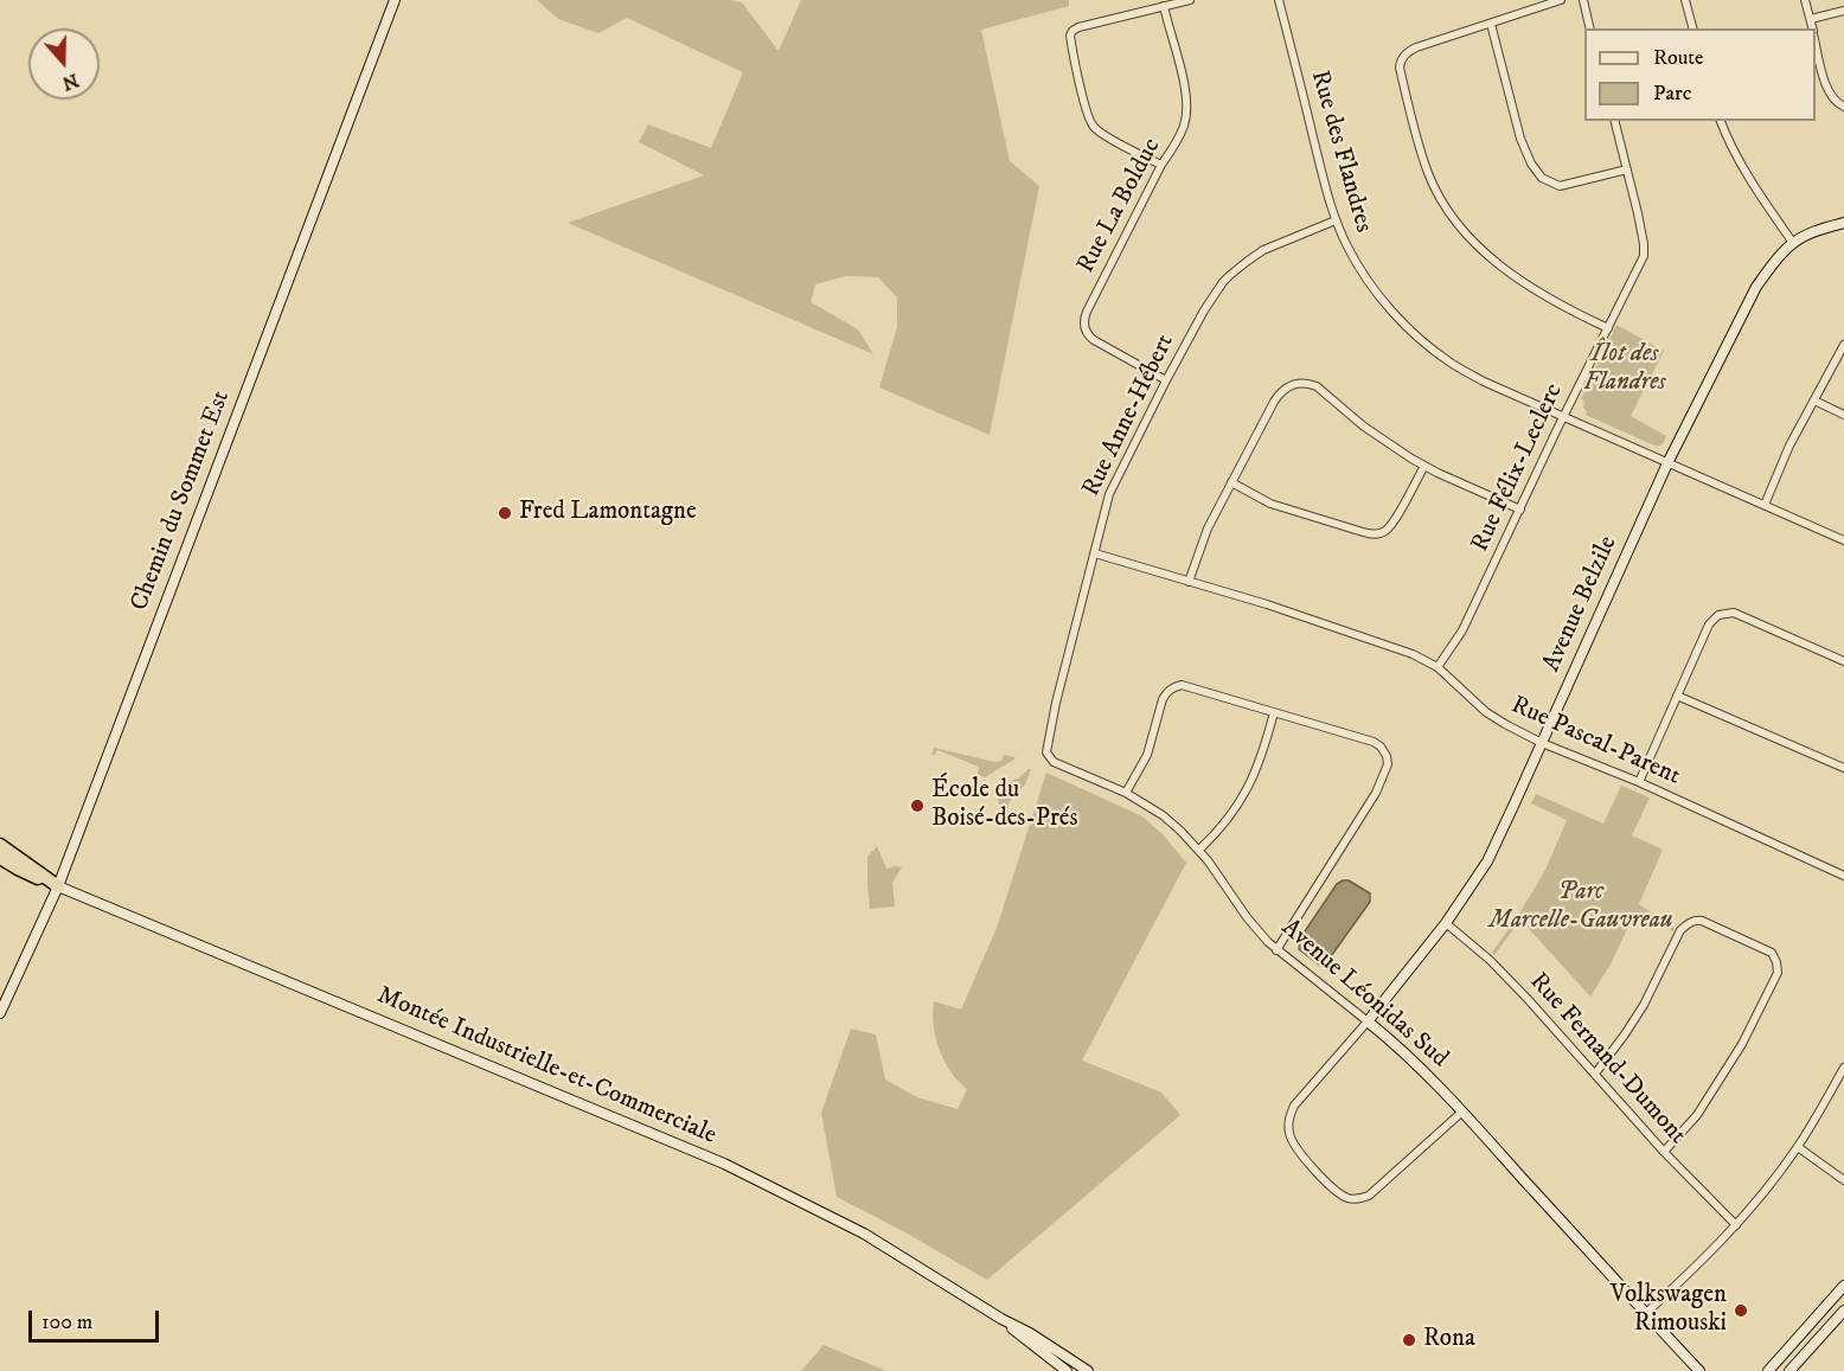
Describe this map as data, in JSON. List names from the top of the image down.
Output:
{
  "streets": {
    "street": [
      "Rue des Flandres",
      "Rue La Bolduc",
      "Rue Anne-Hébert",
      "Rue Félix-Leclerc",
      "Chemin du Sommet Est",
      "Avenue Belzile",
      "Rue Pascal-Parent",
      "Avenue Léonidas Sud",
      "Rue Fernand-Dumont",
      "Montée Industrielle-et-Commerciale"
    ]
  },
  "crossings": [
    ["Rue des Flandres", "Rue Anne-Hébert"],
    ["Rue des Flandres", "Rue Félix-Leclerc"],
    ["Rue des Flandres", "Avenue Belzile"],
    ["Rue La Bolduc", "Rue Anne-Hébert"],
    ["Rue Anne-Hébert", "Rue Pascal-Parent"],
    ["Rue Anne-Hébert", "Avenue Léonidas Sud"],
    ["Rue Félix-Leclerc", "Rue Pascal-Parent"],
    ["Chemin du Sommet Est", "Montée Industrielle-et-Commerciale"],
    ["Avenue Belzile", "Rue Pascal-Parent"],
    ["Avenue Belzile", "Avenue Léonidas Sud"],
    ["Avenue Belzile", "Rue Fernand-Dumont"]
  ],
  "parks": ["Îlot des Flandres", "Parc Marcelle-Gauvreau"],
  "places": [
    "Fred Lamontagne",
    "École du Boisé-des-Prés",
    "Volkswagen Rimouski",
    "Rona"
  ],
  "legend": ["Route", "Parc"],
  "scale_bar": "100 m",
  "north": "bottom"
}
